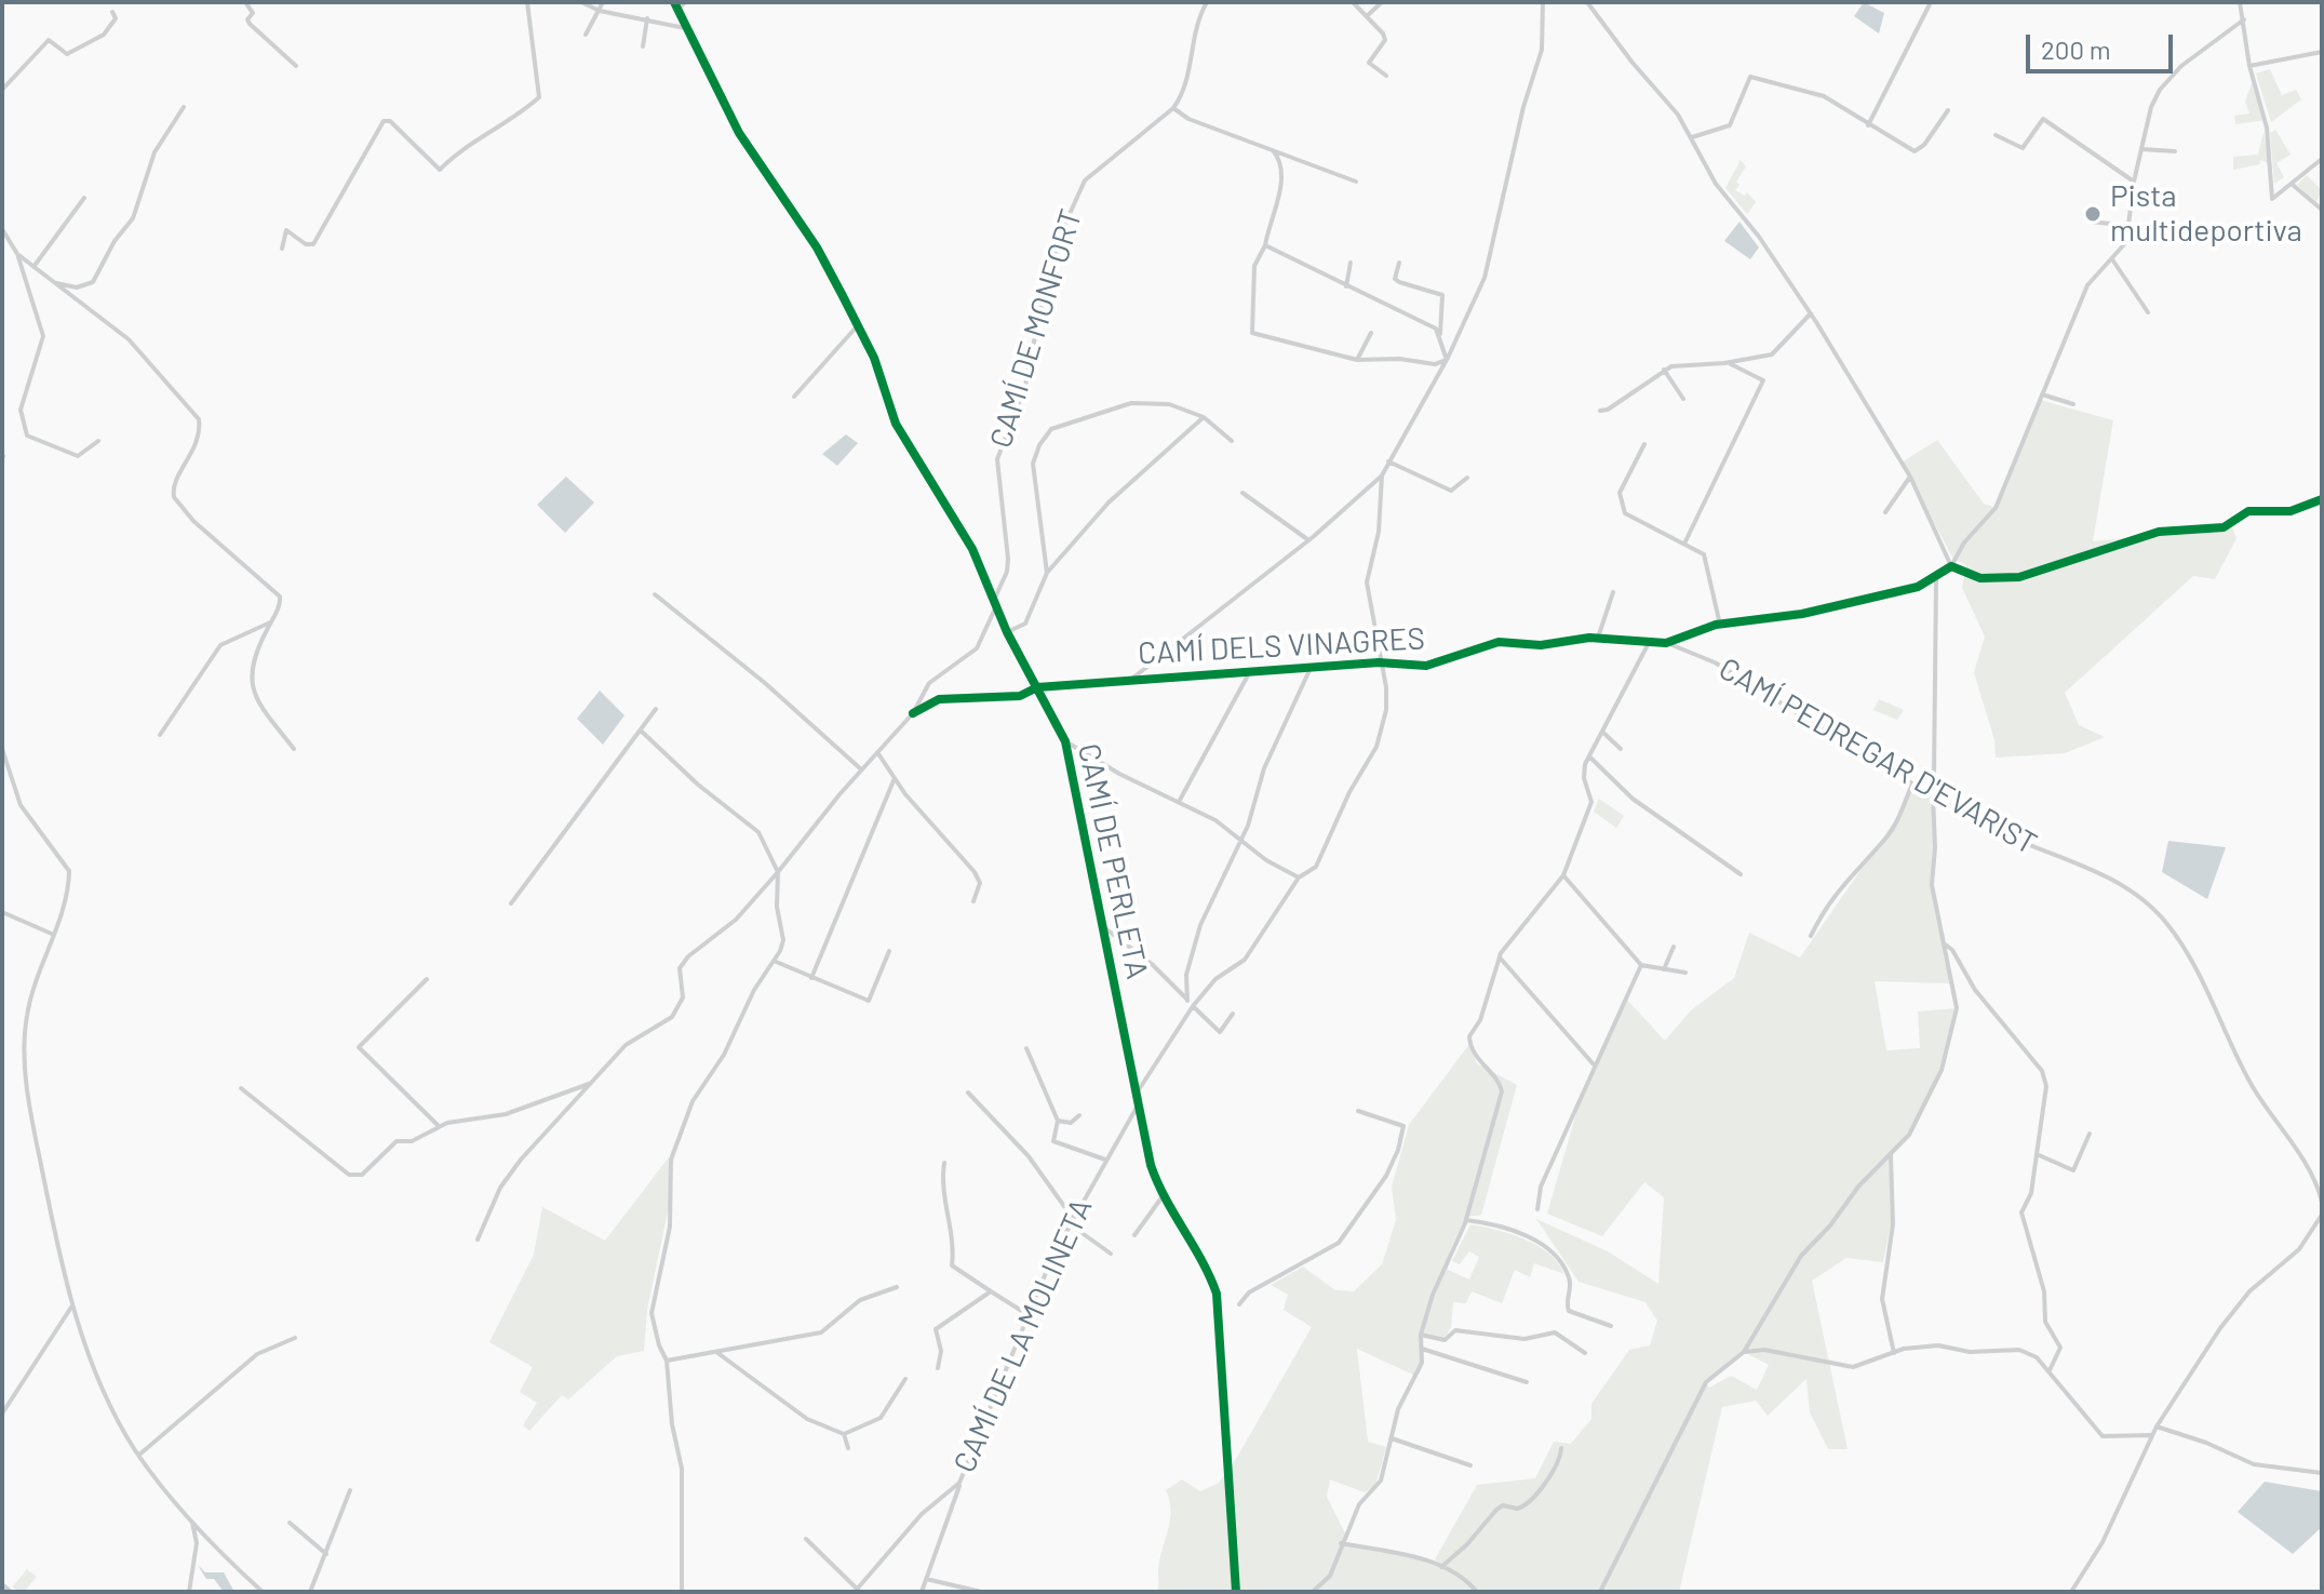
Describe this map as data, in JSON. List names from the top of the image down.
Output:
{
  "streets": {
    "street": [
      "CAMÍ DE MONFORT",
      "CAMÍ DELS VINAGRES",
      "CAMÍ PEDREGAR D'EVARIST",
      "CAMÍ DE PERLETA",
      "CAMÍ DE LA MOLINETA"
    ]
  },
  "crossings": [
    ["CAMÍ DE MONFORT", "CAMÍ DELS VINAGRES"],
    ["CAMÍ DE MONFORT", "CAMÍ DE PERLETA"],
    ["CAMÍ DELS VINAGRES", "CAMÍ PEDREGAR D'EVARIST"],
    ["CAMÍ DELS VINAGRES", "CAMÍ DE PERLETA"],
    ["CAMÍ DE PERLETA", "CAMÍ DE LA MOLINETA"]
  ],
  "places": ["Pista multideportiva"],
  "scale_bar": "200 m"
}
